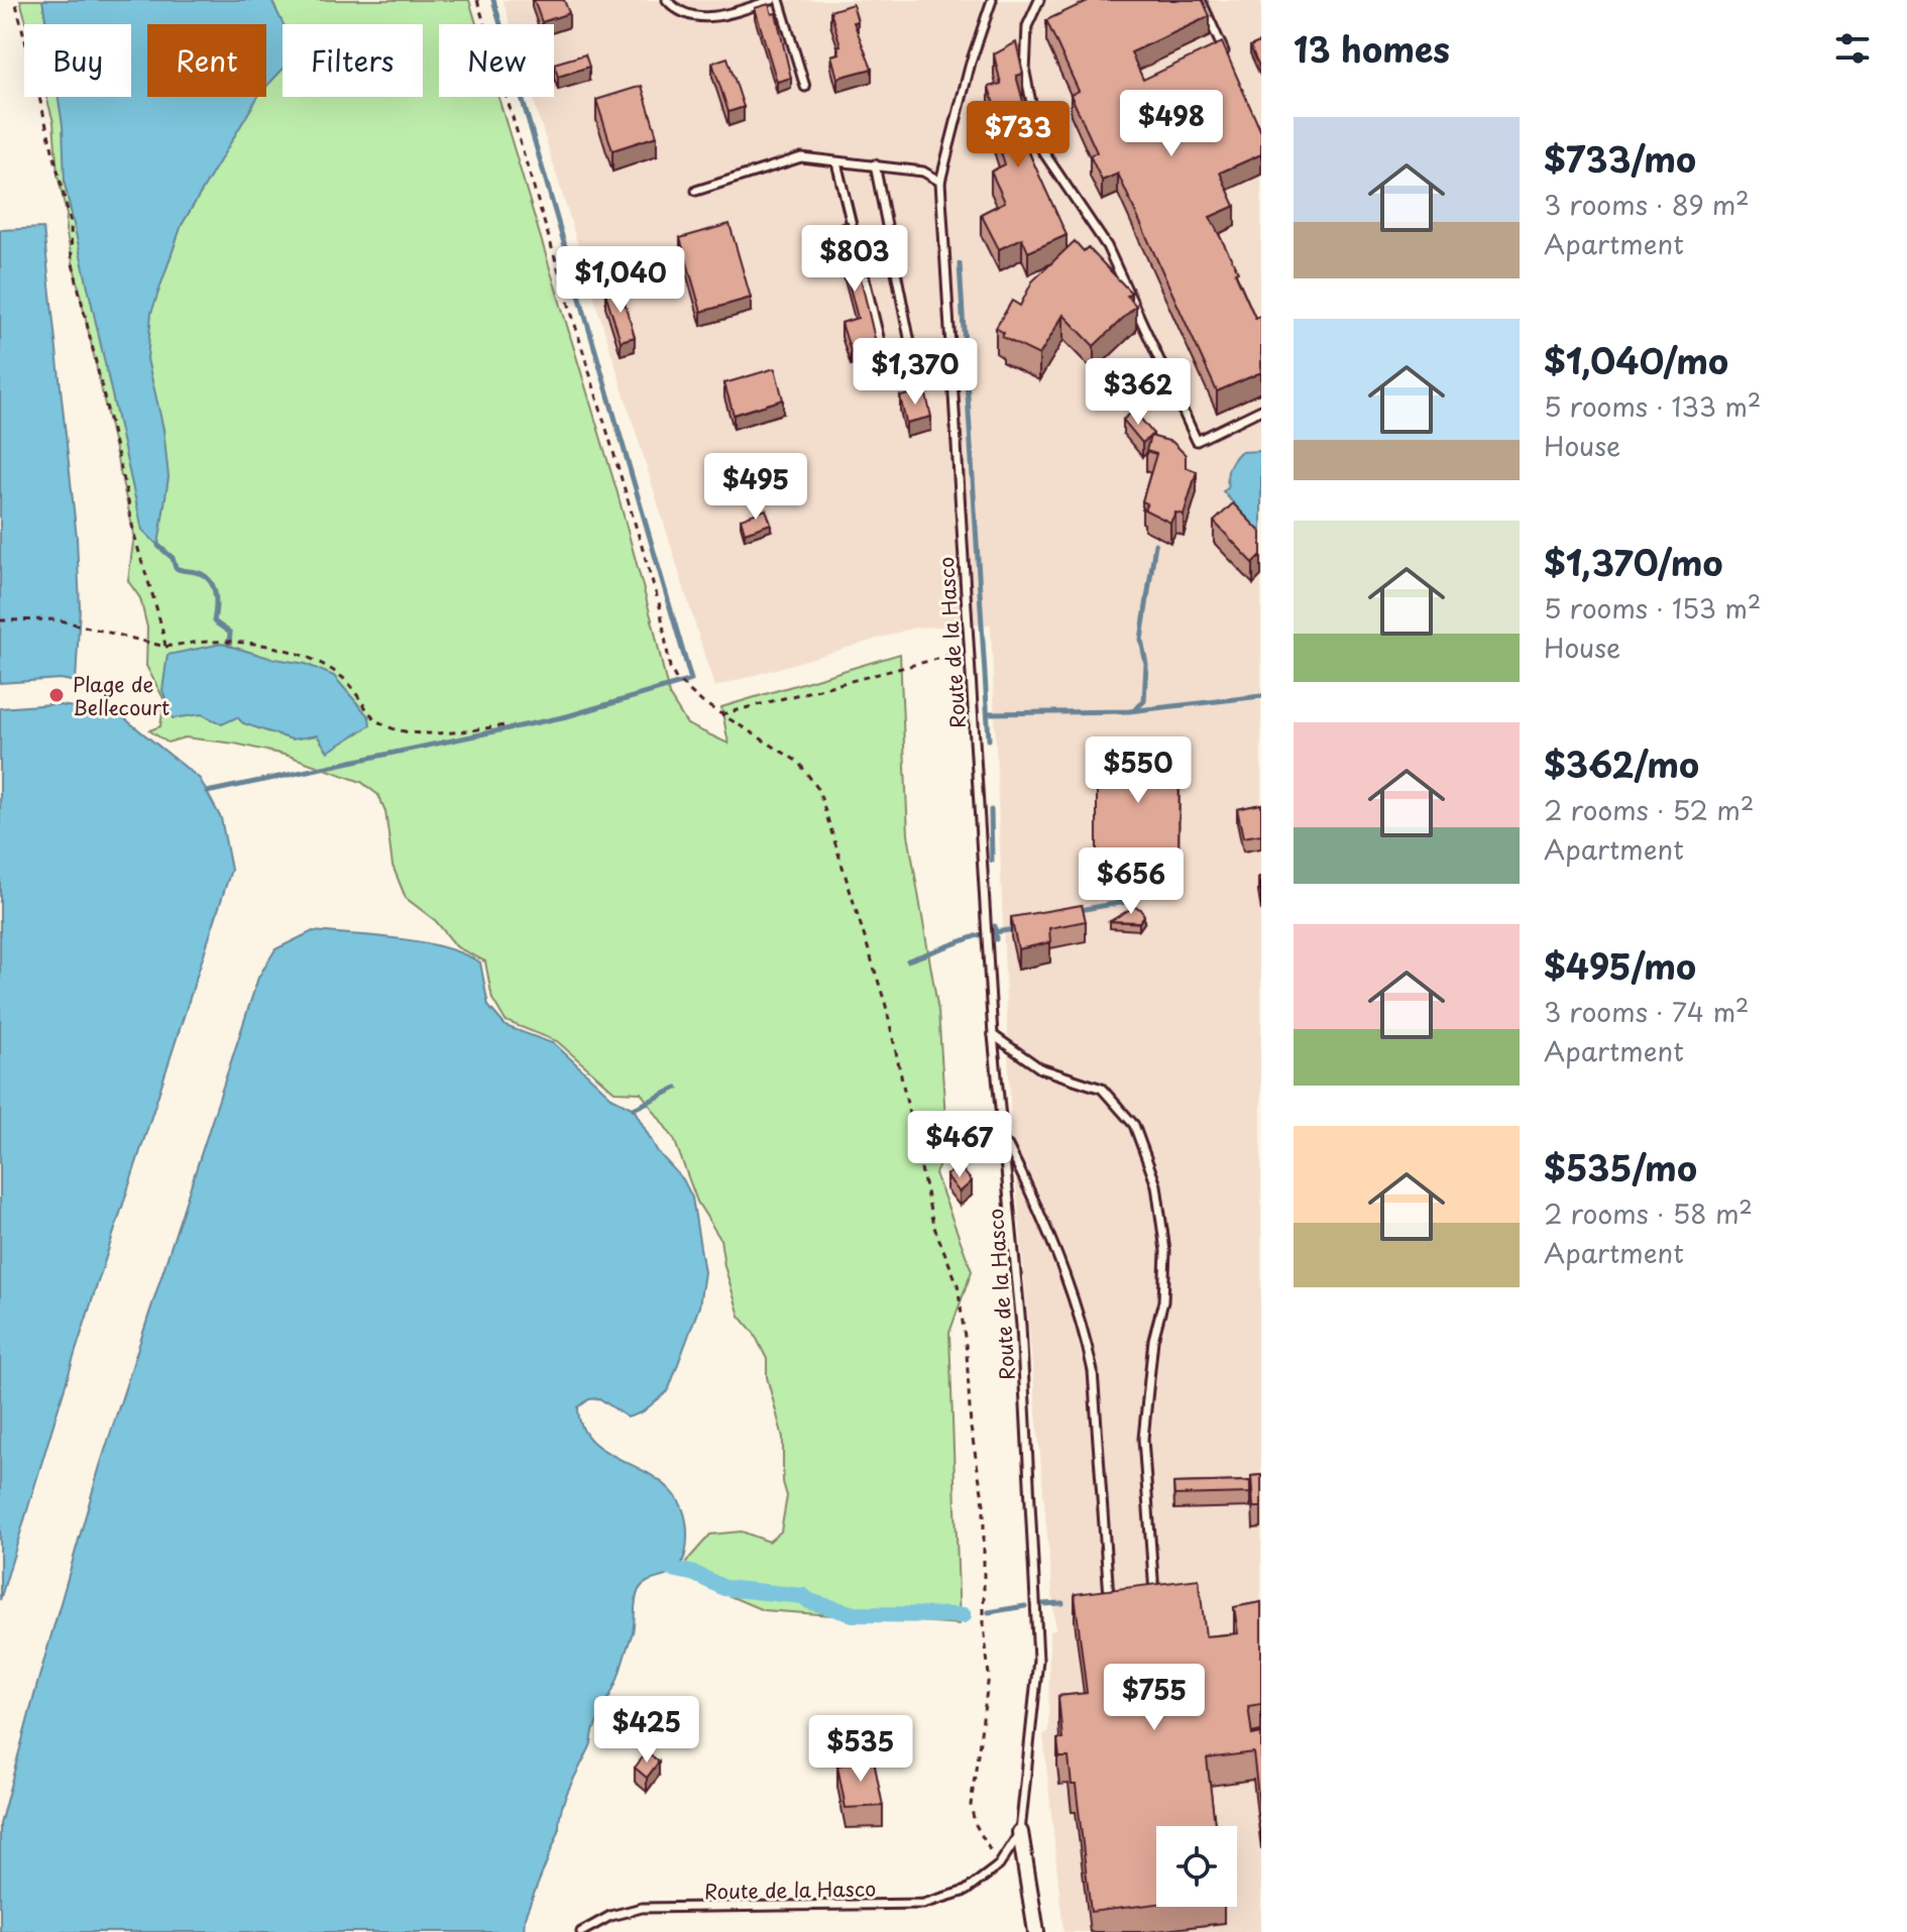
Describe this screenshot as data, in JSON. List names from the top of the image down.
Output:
{
  "streets": {
    "lane": ["Route de la Hasco"]
  },
  "places": ["Plage de Bellecourt"],
  "page": {
    "heading": "13 homes",
    "chip": [
      "Buy",
      "Rent",
      "Filters",
      "New"
    ],
    "price": [
      "$498",
      "$733",
      "$803",
      "$1,040",
      "$1,370",
      "$362",
      "$495",
      "$550",
      "$656",
      "$467",
      "$755",
      "$425",
      "$535"
    ],
    "list": [
      {
        "name": "$733/mo",
        "note": "3 rooms · 89 m² · Apartment"
      },
      {
        "name": "$1,040/mo",
        "note": "5 rooms · 133 m² · House"
      },
      {
        "name": "$1,370/mo",
        "note": "5 rooms · 153 m² · House"
      },
      {
        "name": "$362/mo",
        "note": "2 rooms · 52 m² · Apartment"
      },
      {
        "name": "$495/mo",
        "note": "3 rooms · 74 m² · Apartment"
      },
      {
        "name": "$535/mo",
        "note": "2 rooms · 58 m² · Apartment"
      }
    ]
  }
}
